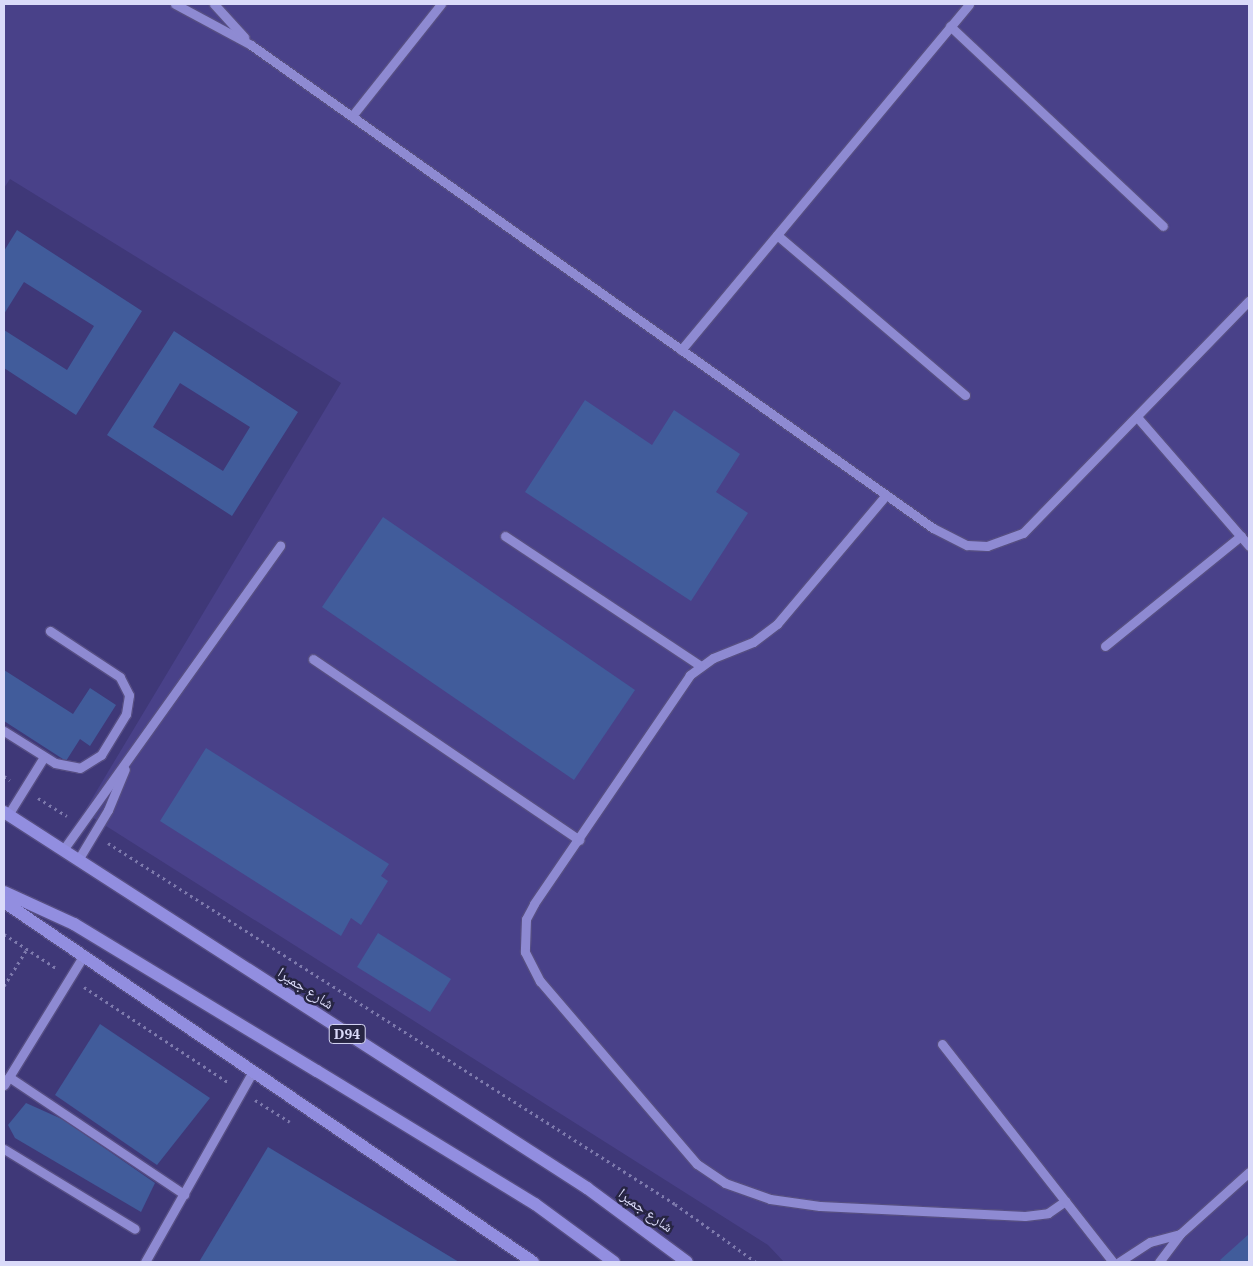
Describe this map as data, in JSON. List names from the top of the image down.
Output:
{
  "streets": {
    "main road": ["شارع جميرا", "D94"]
  }
}
